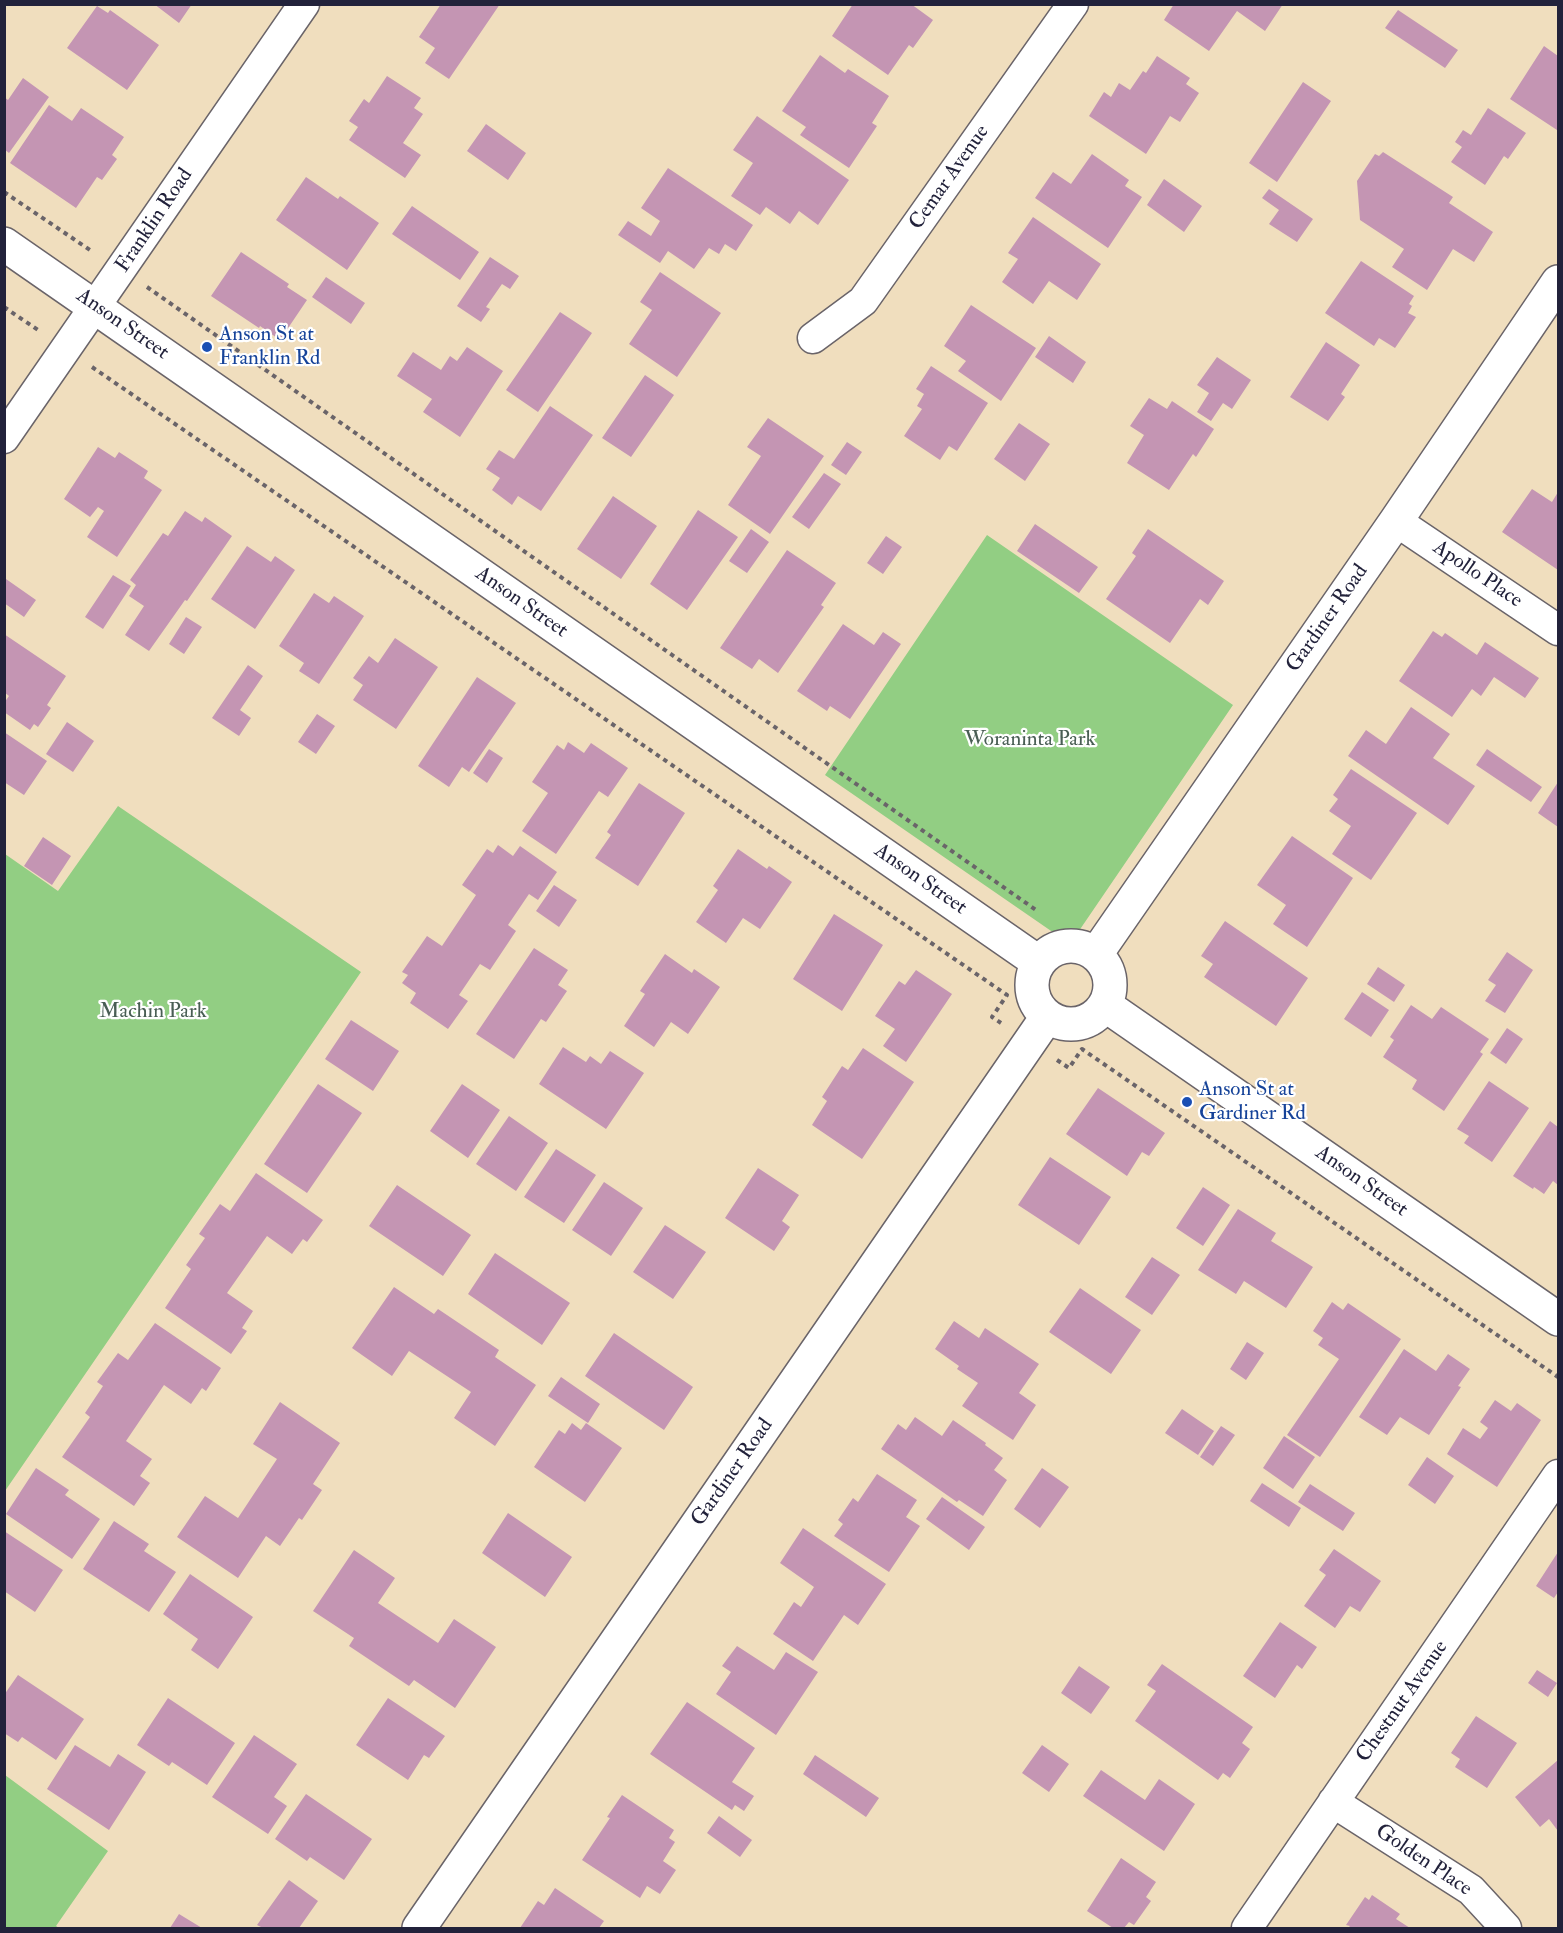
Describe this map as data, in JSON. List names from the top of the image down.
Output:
{
  "streets": {
    "street": [
      "Cemar Avenue",
      "Franklin Road",
      "Anson Street",
      "Apollo Place",
      "Gardiner Road",
      "Chestnut Avenue",
      "Golden Place"
    ]
  },
  "crossings": [
    ["Franklin Road", "Anson Street"],
    ["Anson Street", "Gardiner Road"],
    ["Apollo Place", "Gardiner Road"],
    ["Chestnut Avenue", "Golden Place"]
  ],
  "parks": ["Woraninta Park", "Machin Park"],
  "places": ["Anson St at Franklin Rd", "Anson St at Gardiner Rd"]
}
